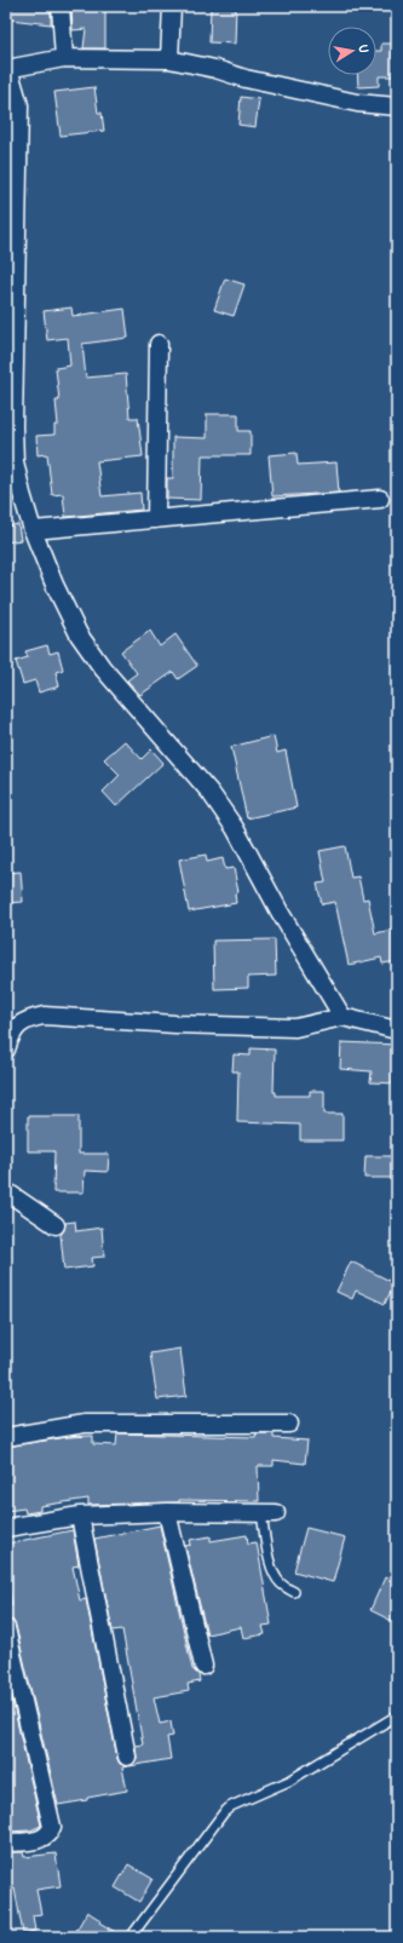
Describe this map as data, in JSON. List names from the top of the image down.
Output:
{
  "north": "right"
}
